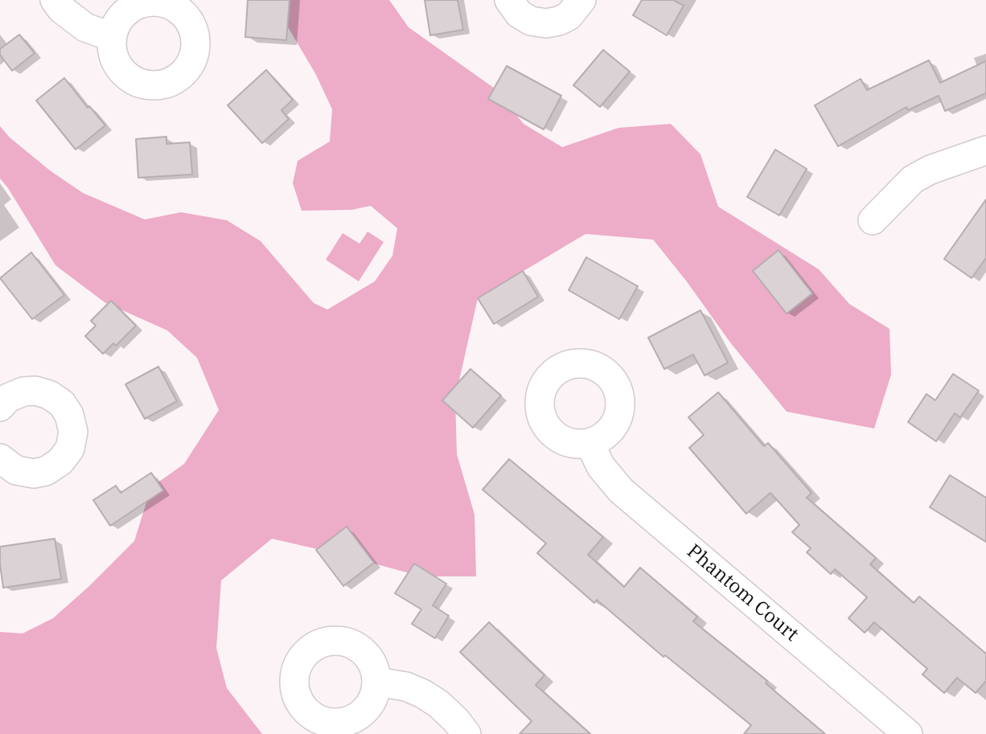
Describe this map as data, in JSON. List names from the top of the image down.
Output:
{
  "streets": {
    "street": ["Phantom Court"]
  }
}
